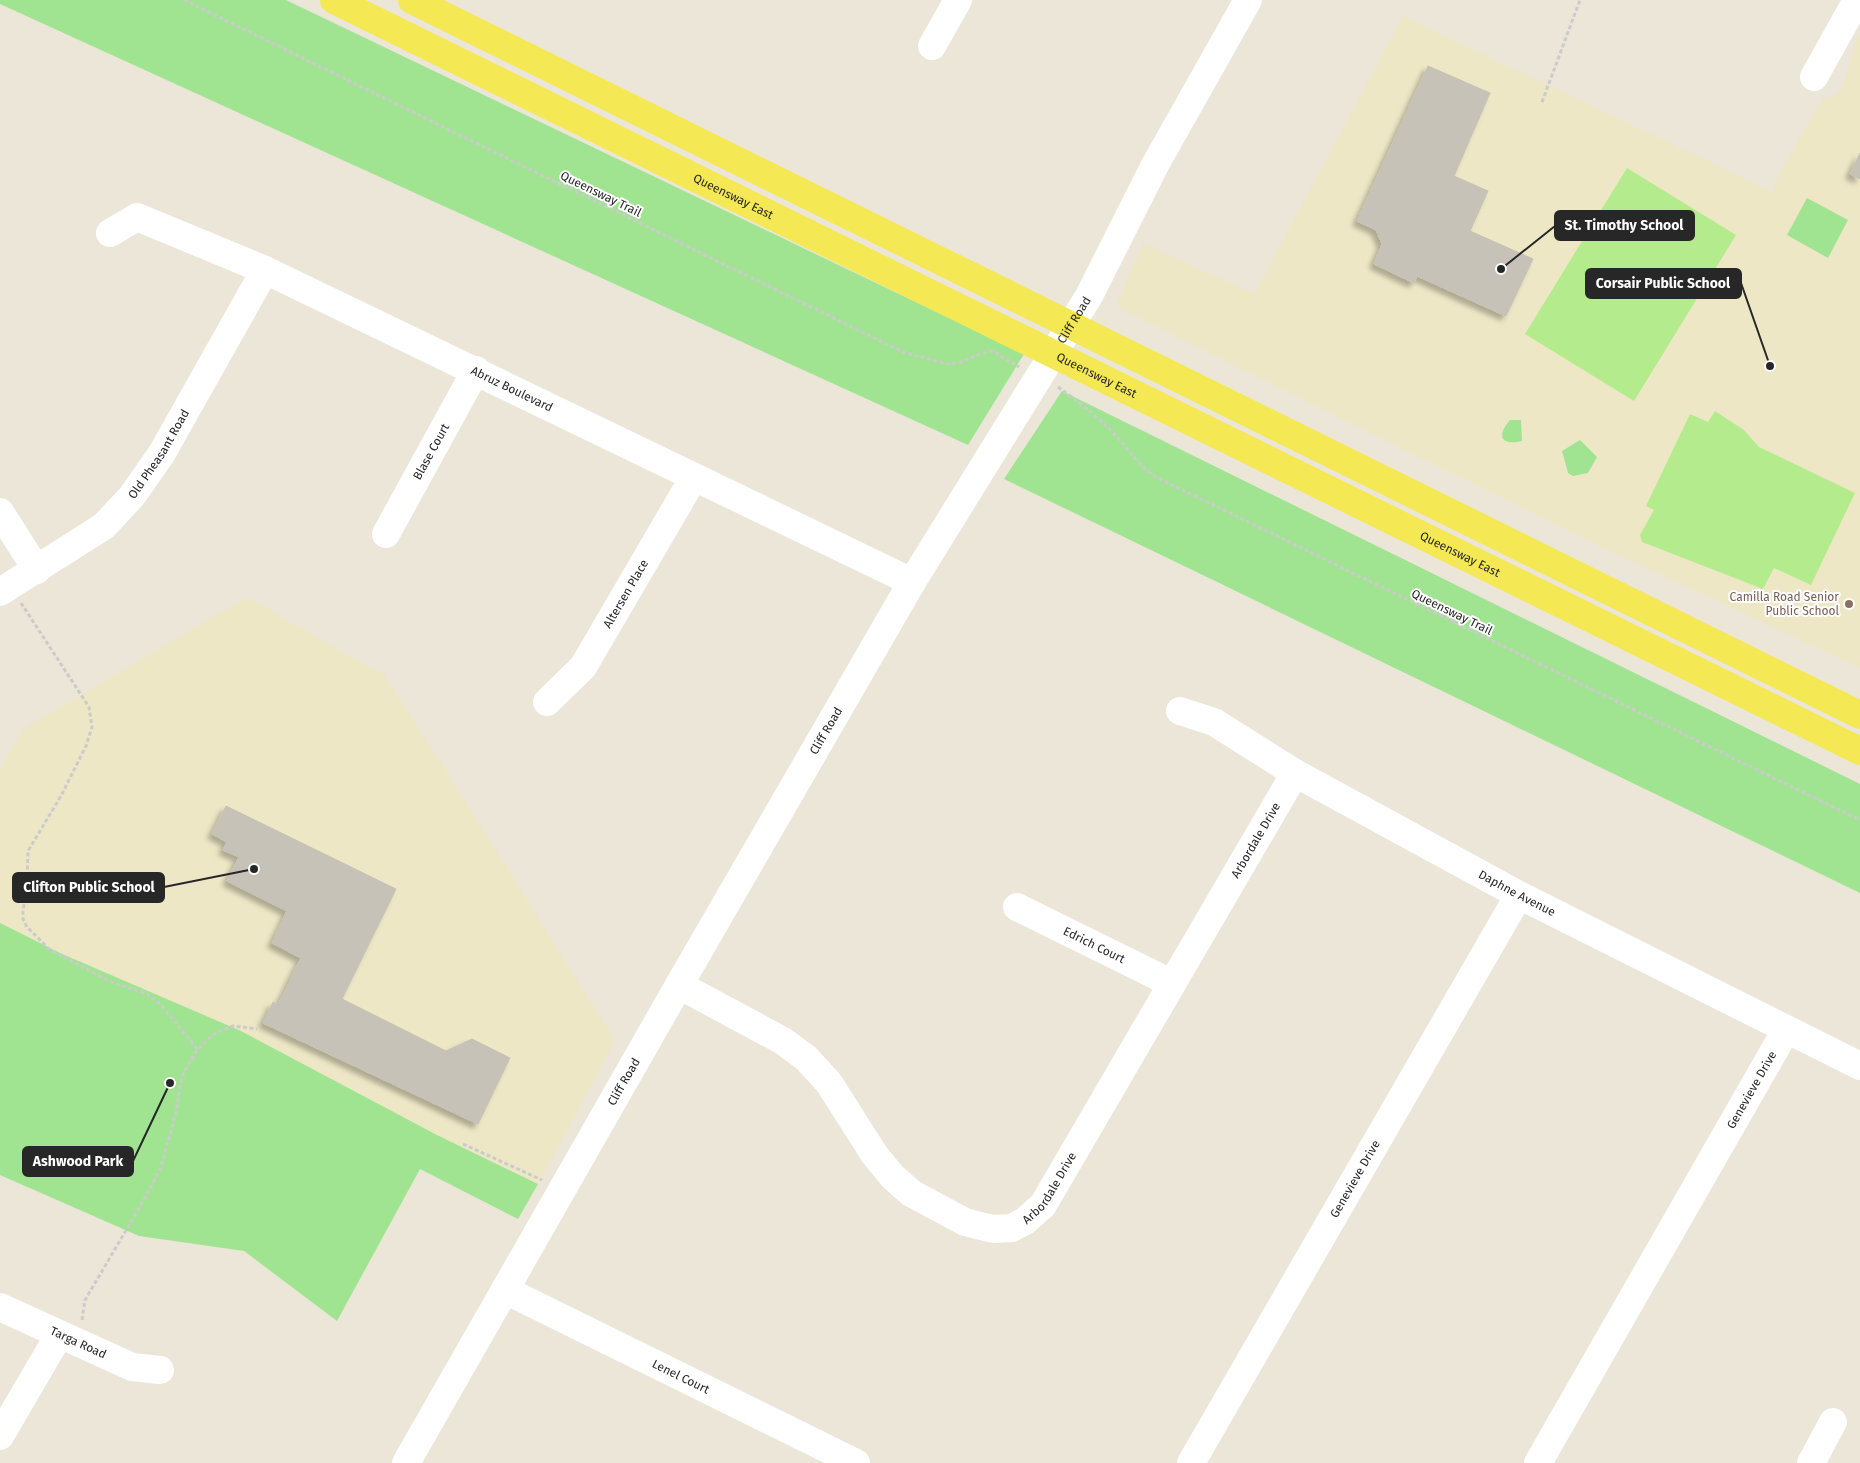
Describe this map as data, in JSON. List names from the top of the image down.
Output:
{
  "streets": {
    "main road": ["Queensway East"],
    "street": [
      "Cliff Road",
      "Abruz Boulevard",
      "Blase Court",
      "Old Pheasant Road",
      "Altersen Place",
      "Arbordale Drive",
      "Daphne Avenue",
      "Edrich Court",
      "Genevieve Drive",
      "Targa Road",
      "Lenel Court"
    ],
    "path": ["Queensway Trail"]
  },
  "crossings": [
    ["Queensway East", "Cliff Road"],
    ["Cliff Road", "Abruz Boulevard"],
    ["Cliff Road", "Arbordale Drive"],
    ["Cliff Road", "Lenel Court"],
    ["Abruz Boulevard", "Blase Court"],
    ["Abruz Boulevard", "Old Pheasant Road"],
    ["Abruz Boulevard", "Altersen Place"],
    ["Arbordale Drive", "Daphne Avenue"],
    ["Arbordale Drive", "Edrich Court"],
    ["Daphne Avenue", "Genevieve Drive"]
  ],
  "places": [
    "St. Timothy School",
    "Corsair Public School",
    "Camilla Road Senior Public School",
    "Clifton Public School",
    "Ashwood Park"
  ]
}
